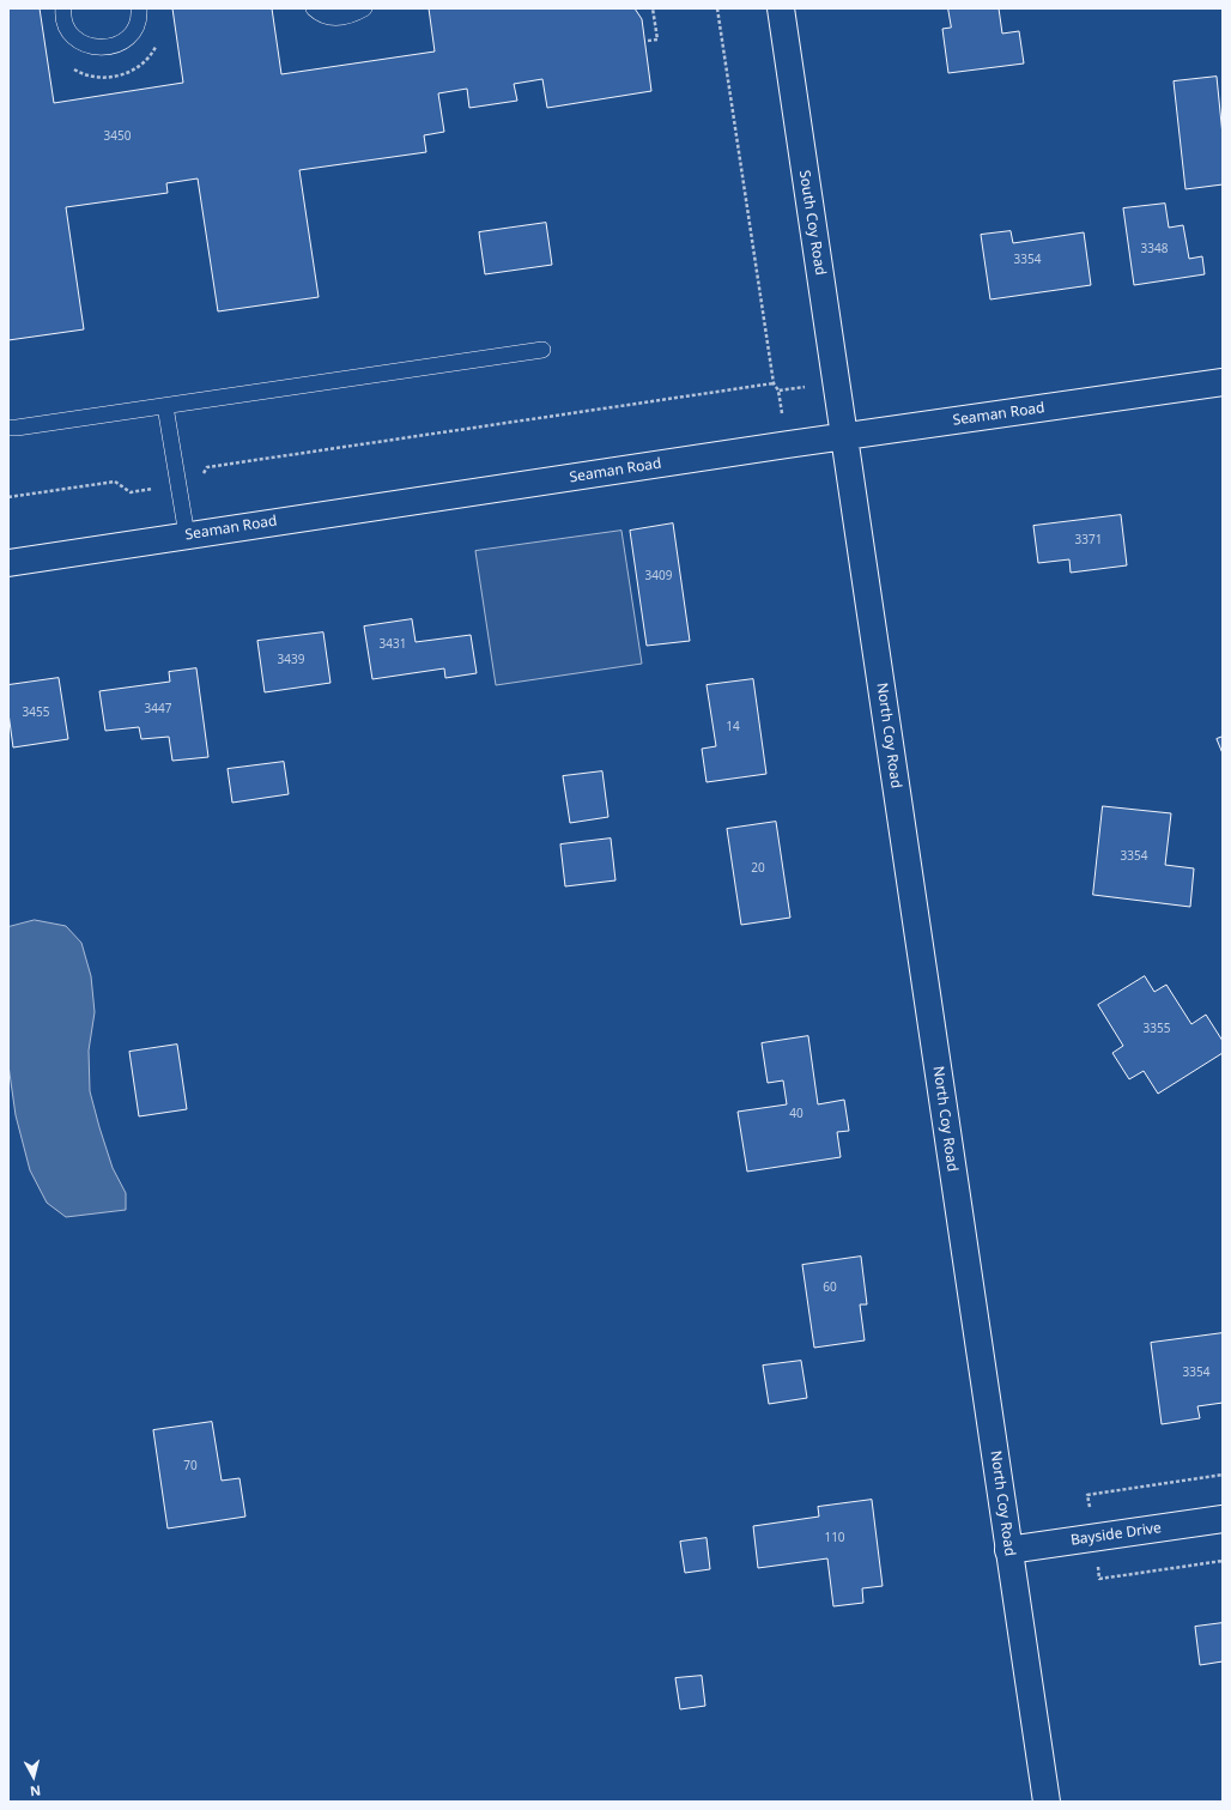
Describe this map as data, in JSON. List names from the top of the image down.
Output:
{
  "streets": {
    "street": [
      "South Coy Road",
      "Seaman Road",
      "North Coy Road",
      "Bayside Drive"
    ]
  },
  "crossings": [
    ["South Coy Road", "Seaman Road"],
    ["South Coy Road", "North Coy Road"],
    ["Seaman Road", "North Coy Road"],
    ["North Coy Road", "Bayside Drive"]
  ],
  "house_numbers": [
    "3450",
    "3348",
    "3354",
    "3371",
    "3409",
    "3431",
    "3439",
    "3447",
    "3455",
    "14",
    "3354",
    "20",
    "3355",
    "40",
    "60",
    "3354",
    "70",
    "110"
  ],
  "north": "bottom"
}
